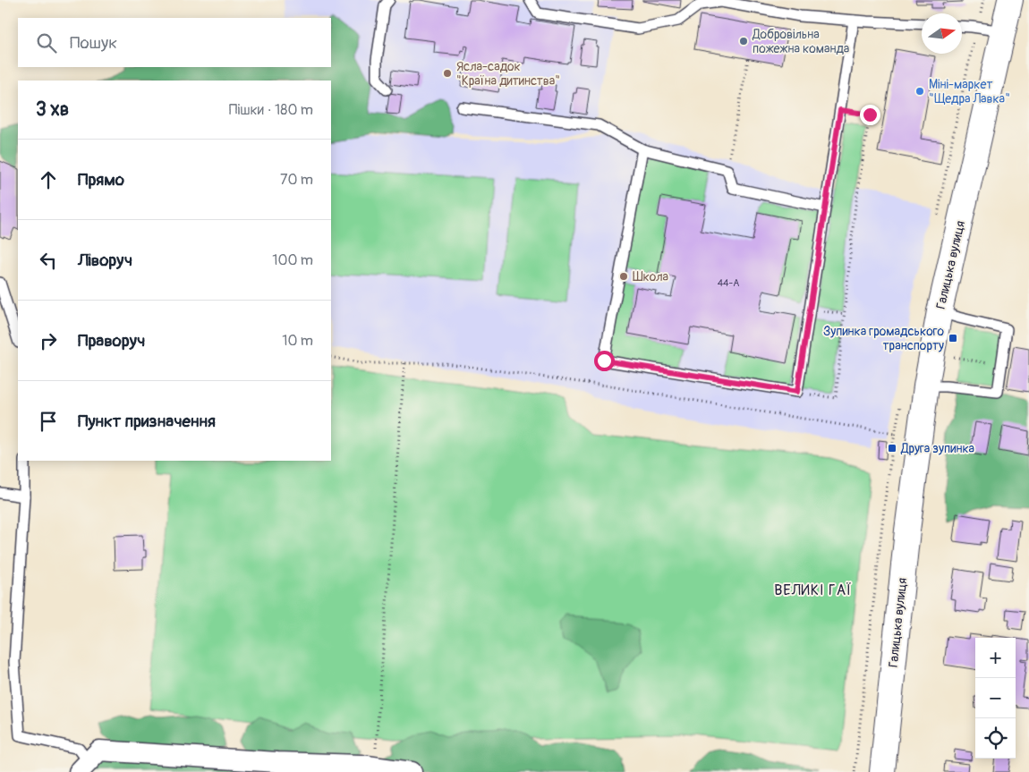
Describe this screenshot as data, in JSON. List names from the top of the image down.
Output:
{
  "streets": {
    "street": ["Галицька вулиця"]
  },
  "districts": ["ВЕЛИКІ ГАЇ"],
  "places": {
    "other": [
      "Добровільна пожежна команда",
      "Ясла-садок \"Країна дитинства\"",
      "Міні-маркет \"Щедра Лавка\"",
      "Школа"
    ],
    "transit": ["Зупинка громадського транспорту", "Друга зупинка"]
  },
  "house_numbers": ["44-А"],
  "north": "right",
  "page": {
    "search": "Пошук",
    "heading": ["3 хв", "Пішки · 180 m"],
    "list": [
      ["Прямо", "70 m"],
      ["Ліворуч", "100 m"],
      ["Праворуч", "10 m"],
      "Пункт призначення"
    ],
    "map_buttons": ["+", "−"]
  }
}
